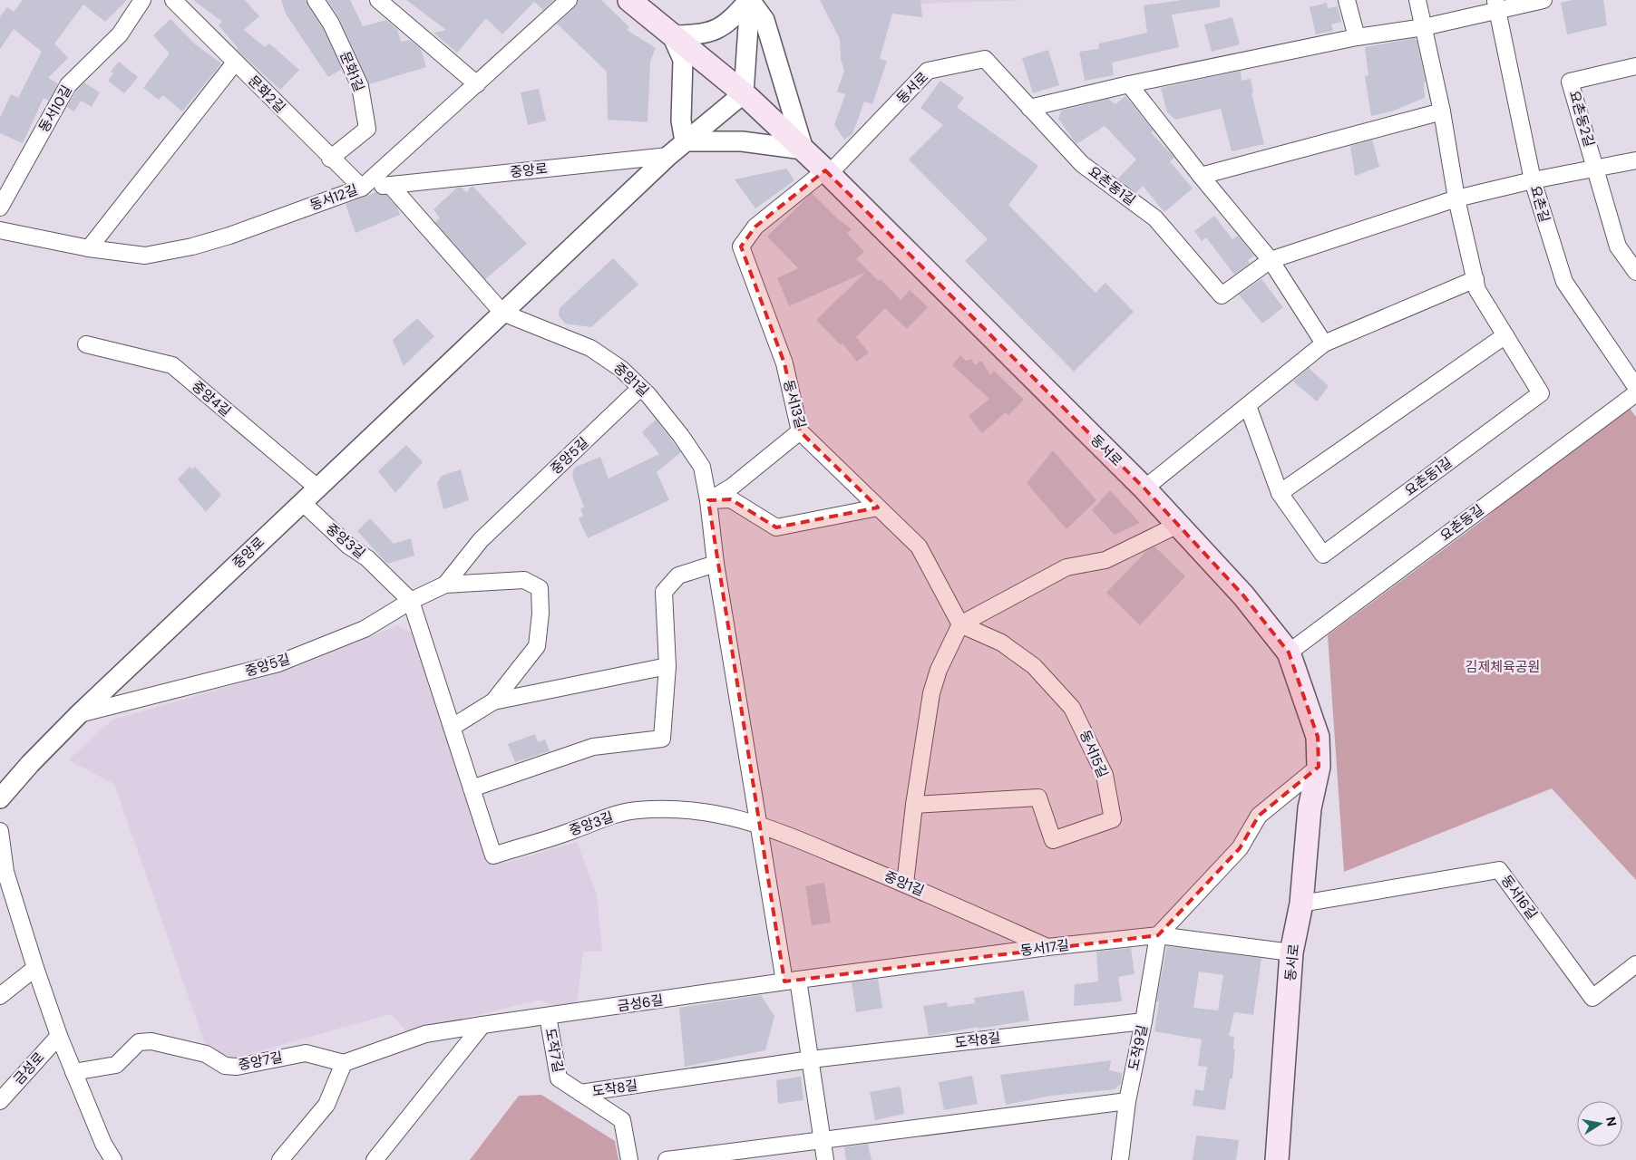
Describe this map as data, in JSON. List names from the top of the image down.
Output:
{
  "streets": {
    "main road": ["동서로"],
    "street": [
      "문화1길",
      "문화2길",
      "동서10길",
      "요촌동2길",
      "중앙로",
      "요촌동1길",
      "동서12길",
      "요촌길",
      "중앙1길",
      "중앙4길",
      "동서13길",
      "중앙5길",
      "요촌동길",
      "중앙3길",
      "동서15길",
      "동서16길",
      "동서17길",
      "금성6길",
      "도작8길",
      "도작9길",
      "도작7길",
      "중앙7길",
      "금성로"
    ]
  },
  "crossings": [
    ["문화1길", "문화2길"],
    ["동서로", "중앙로"],
    ["동서로", "요촌동1길"],
    ["동서로", "동서13길"],
    ["동서로", "요촌동길"],
    ["동서로", "동서16길"],
    ["동서로", "동서17길"],
    ["문화2길", "중앙로"],
    ["문화2길", "동서12길"],
    ["중앙로", "동서12길"],
    ["중앙로", "중앙1길"],
    ["중앙로", "중앙4길"],
    ["중앙로", "중앙5길"],
    ["중앙로", "중앙3길"],
    ["중앙1길", "중앙5길"],
    ["중앙1길", "중앙3길"],
    ["중앙1길", "동서17길"],
    ["중앙1길", "금성6길"],
    ["동서13길", "동서15길"],
    ["중앙5길", "중앙3길"],
    ["동서17길", "금성6길"],
    ["동서17길", "도작9길"],
    ["금성6길", "도작7길"],
    ["금성6길", "중앙7길"],
    ["도작8길", "도작9길"],
    ["도작8길", "도작7길"]
  ],
  "parks": ["김제체육공원"],
  "north": "right"
}
